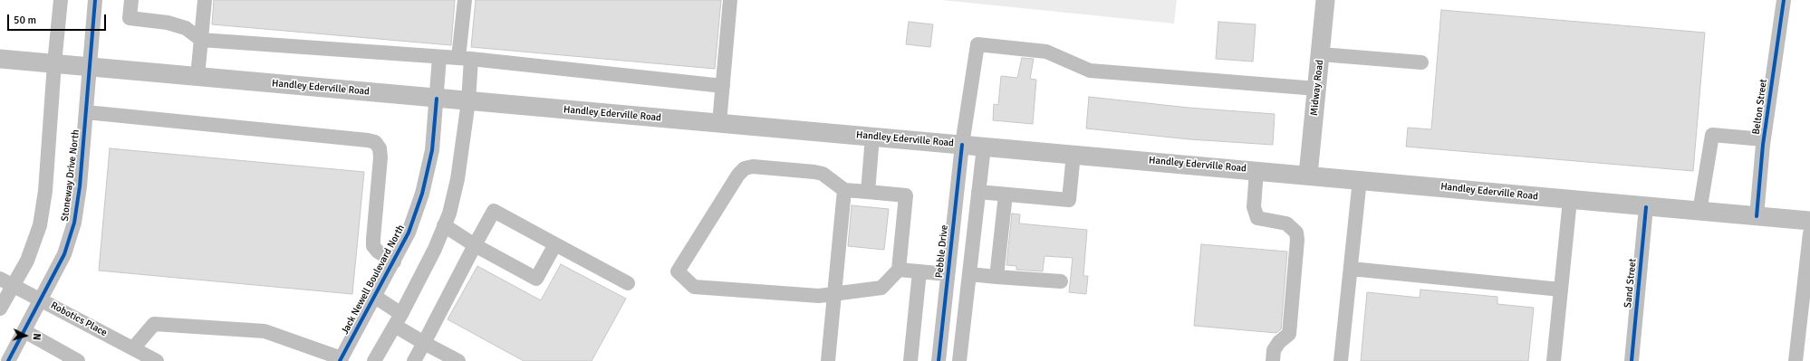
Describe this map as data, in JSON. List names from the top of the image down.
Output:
{
  "streets": {
    "main road": ["Handley Ederville Road", "Midway Road"],
    "street": [
      "Belton Street",
      "Stoneway Drive North",
      "Pebble Drive",
      "Jack Newell Boulevard North",
      "Sand Street",
      "Robotics Place"
    ]
  },
  "crossings": [
    ["Handley Ederville Road", "Midway Road"],
    ["Handley Ederville Road", "Belton Street"],
    ["Handley Ederville Road", "Stoneway Drive North"],
    ["Handley Ederville Road", "Pebble Drive"],
    ["Handley Ederville Road", "Jack Newell Boulevard North"],
    ["Handley Ederville Road", "Sand Street"],
    ["Midway Road", "Pebble Drive"],
    ["Stoneway Drive North", "Robotics Place"]
  ],
  "scale_bar": "50 m",
  "north": "right"
}
